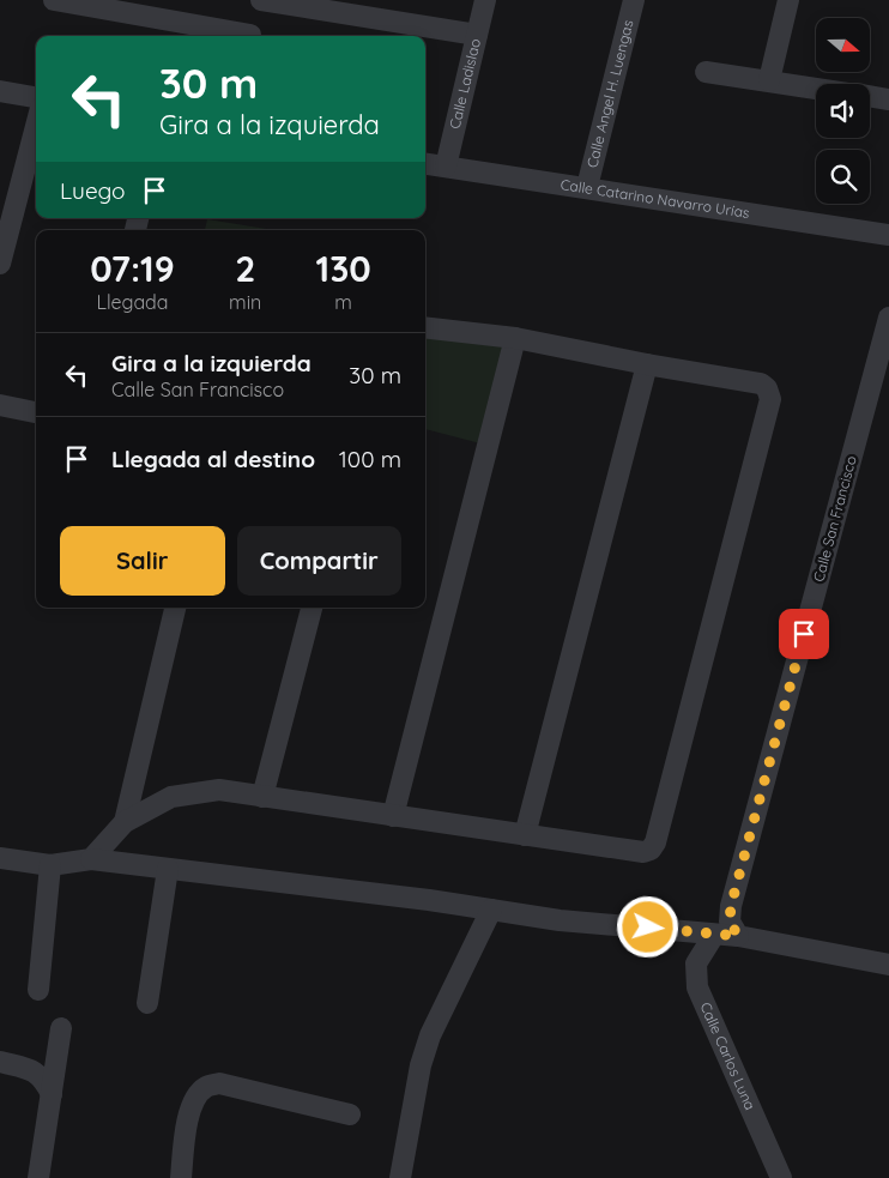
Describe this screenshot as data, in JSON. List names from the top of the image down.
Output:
{
  "streets": {
    "street": [
      "Calle Ladislao",
      "Calle Angel H. Luengas",
      "Calle Catarino Navarro Urías",
      "Calle San Francisco",
      "Calle Carlos Luna"
    ]
  },
  "crossings": [
    ["Calle Ladislao", "Calle Catarino Navarro Urías"],
    ["Calle Angel H. Luengas", "Calle Catarino Navarro Urías"],
    ["Calle San Francisco", "Calle Carlos Luna"]
  ],
  "north": "right",
  "page": {
    "turn": ["30 m", "Gira a la izquierda"],
    "then": "Luego",
    "eta": [
      "07:19",
      "Llegada",
      "2",
      "min",
      "130",
      "m"
    ],
    "list": [
      {
        "name": "Gira a la izquierda",
        "note": "Calle San Francisco",
        "value": "30 m"
      },
      {
        "name": "Llegada al destino",
        "value": "100 m"
      }
    ],
    "buttons": ["Salir", "Compartir"]
  }
}
